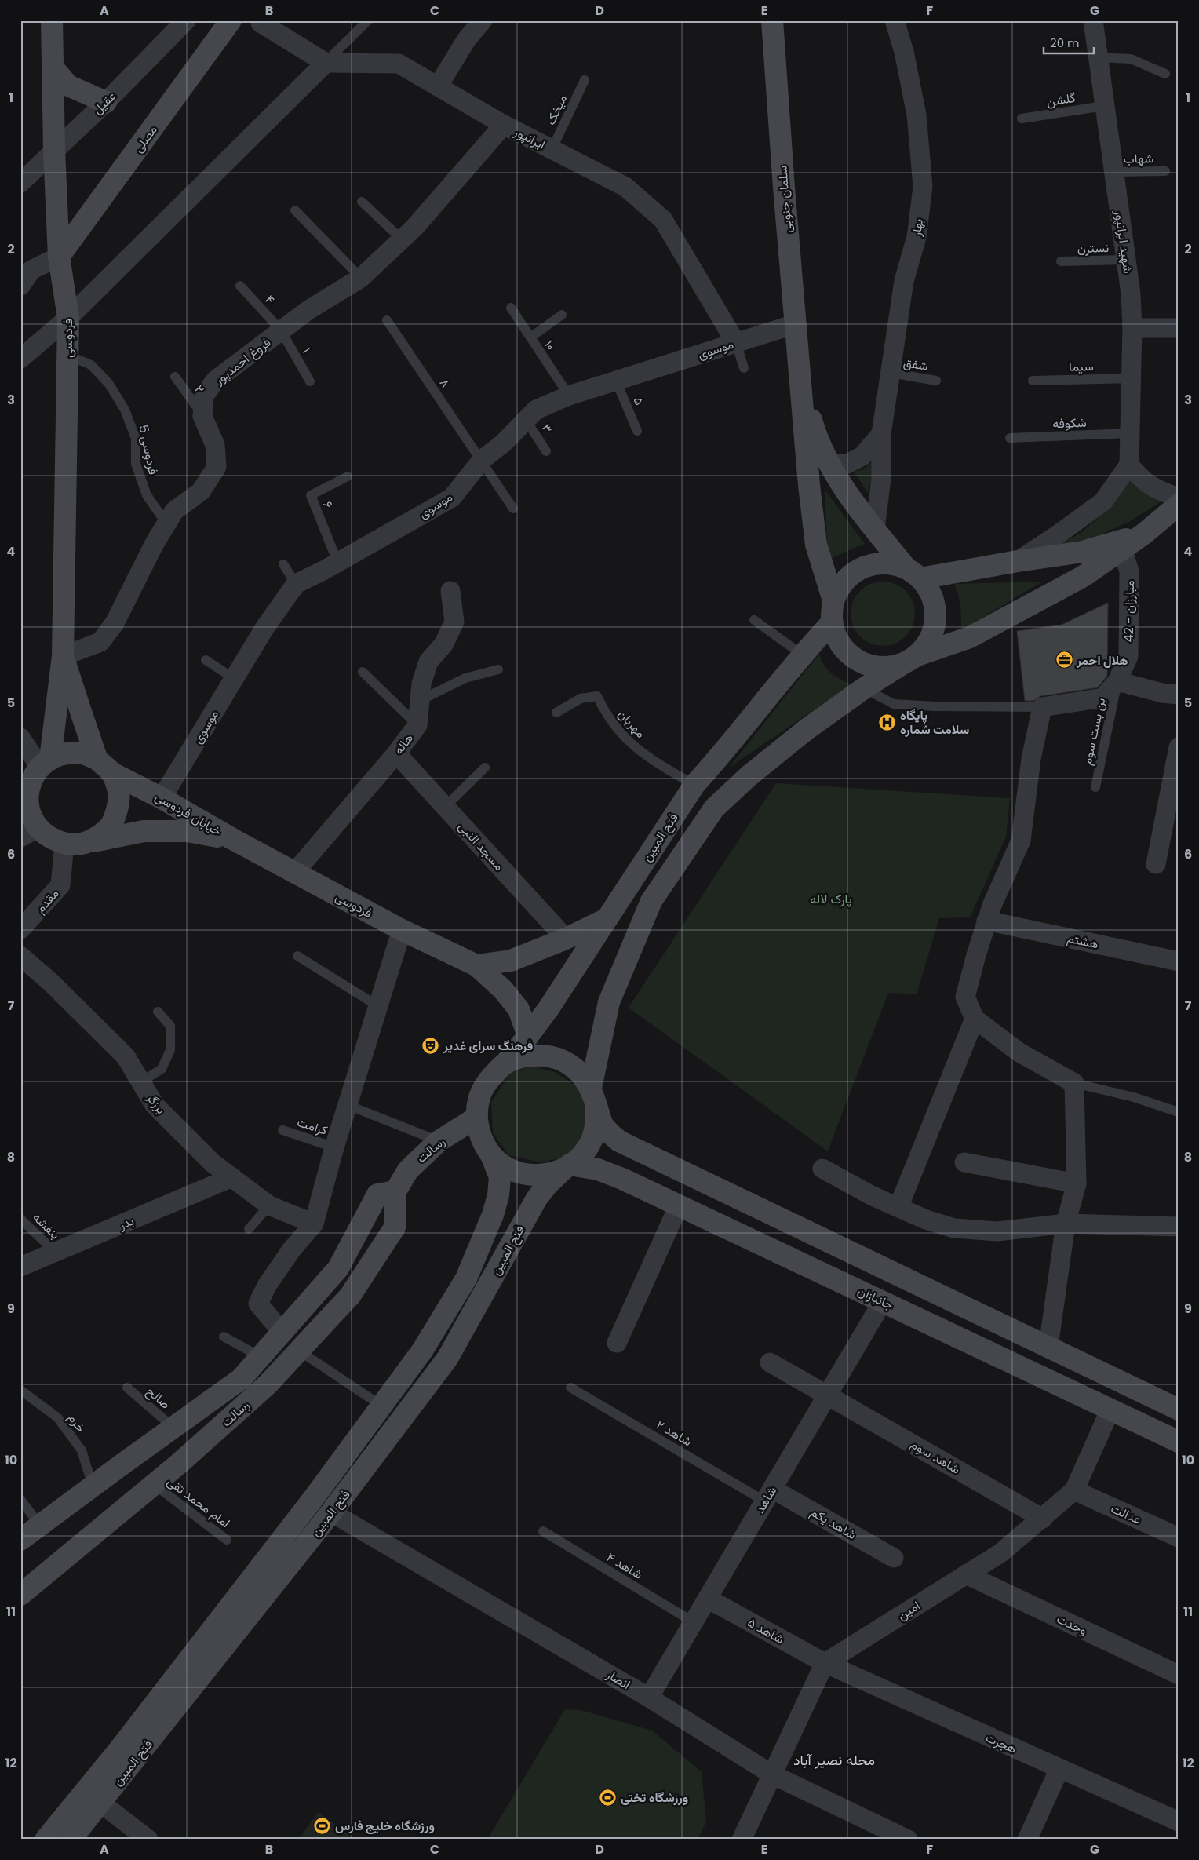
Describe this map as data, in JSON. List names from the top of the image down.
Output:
{
  "streets": {
    "street": [
      "عقیل",
      "ایرانپور",
      "مصلی",
      "سلمان جنوبی",
      "بهار",
      "شهید ایرانپور",
      "فردوسی",
      "موسوی",
      "فروغ احمدپور",
      "مبارزان - 42",
      "هاله",
      "خیابان فردوسی",
      "فتح المبین",
      "مسجد النبی",
      "مقدم",
      "هشتم",
      "برزگر",
      "رسالت",
      "بدر",
      "جانبازان",
      "شاهد سوم",
      "شاهد",
      "عدالت",
      "شاهد یکم",
      "امین",
      "وحدت",
      "شاهد ۵",
      "انصار",
      "هجرت"
    ],
    "lane": [
      "گلشن",
      "میخک",
      "شهاب",
      "نسترن",
      "۴",
      "۱۰",
      "۱",
      "شفق",
      "سیما",
      "۸",
      "۲",
      "۵",
      "شکوفه",
      "۳",
      "5 فردوسی",
      "۶",
      "مهربان",
      "بن بست سوم",
      "کرامت",
      "بنفشه",
      "صالح",
      "خرم",
      "شاهد ۲",
      "امام محمد تقی",
      "شاهد ۴"
    ]
  },
  "crossings": [
    ["گلشن", "شهید ایرانپور"],
    ["عقیل", "فردوسی"],
    ["میخک", "ایرانپور"],
    ["ایرانپور", "موسوی"],
    ["ایرانپور", "فروغ احمدپور"],
    ["مصلی", "فردوسی"],
    ["شهاب", "شهید ایرانپور"],
    ["سلمان جنوبی", "موسوی"],
    ["بهار", "شفق"],
    ["شهید ایرانپور", "نسترن"],
    ["شهید ایرانپور", "سیما"],
    ["شهید ایرانپور", "شکوفه"],
    ["۴", "۱"],
    ["۴", "فروغ احمدپور"],
    ["فردوسی", "فروغ احمدپور"],
    ["فردوسی", "5 فردوسی"],
    ["فردوسی", "هاله"],
    ["فردوسی", "خیابان فردوسی"],
    ["فردوسی", "فتح المبین"],
    ["۱۰", "موسوی"],
    ["موسوی", "۸"],
    ["موسوی", "۵"],
    ["موسوی", "۳"],
    ["موسوی", "۶"],
    ["موسوی", "خیابان فردوسی"],
    ["۱", "فروغ احمدپور"],
    ["فروغ احمدپور", "۲"],
    ["فروغ احمدپور", "5 فردوسی"],
    ["مبارزان - 42", "بن بست سوم"],
    ["مهربان", "فتح المبین"],
    ["هاله", "مسجد النبی"],
    ["خیابان فردوسی", "مقدم"],
    ["فتح المبین", "رسالت"],
    ["فتح المبین", "جانبازان"],
    ["فتح المبین", "انصار"],
    ["برزگر", "بدر"],
    ["رسالت", "جانبازان"],
    ["رسالت", "صالح"],
    ["رسالت", "خرم"],
    ["رسالت", "امام محمد تقی"],
    ["بدر", "بنفشه"],
    ["جانبازان", "شاهد"],
    ["جانبازان", "امین"],
    ["شاهد ۲", "شاهد"],
    ["شاهد ۲", "شاهد یکم"],
    ["شاهد سوم", "شاهد"],
    ["شاهد سوم", "امین"],
    ["شاهد", "شاهد یکم"],
    ["شاهد", "شاهد ۴"],
    ["شاهد", "شاهد ۵"],
    ["شاهد", "انصار"],
    ["عدالت", "امین"],
    ["امین", "وحدت"],
    ["امین", "شاهد ۵"],
    ["امین", "هجرت"],
    ["شاهد ۵", "هجرت"]
  ],
  "districts": ["محله نصیر آباد"],
  "parks": ["پارک لاله"],
  "places": {
    "office": ["هلال احمر"],
    "hospital": ["پایگاه سلامت شماره"],
    "theatre": ["فرهنگ سرای غدیر"],
    "sports": ["ورزشگاه تختی", "ورزشگاه خلیج فارس"]
  },
  "scale_bar": "20 m",
  "grid": {
    "columns": [
      "A",
      "B",
      "C",
      "D",
      "E",
      "F",
      "G"
    ],
    "rows": [
      "1",
      "2",
      "3",
      "4",
      "5",
      "6",
      "7",
      "8",
      "9",
      "10",
      "11",
      "12"
    ]
  }
}
